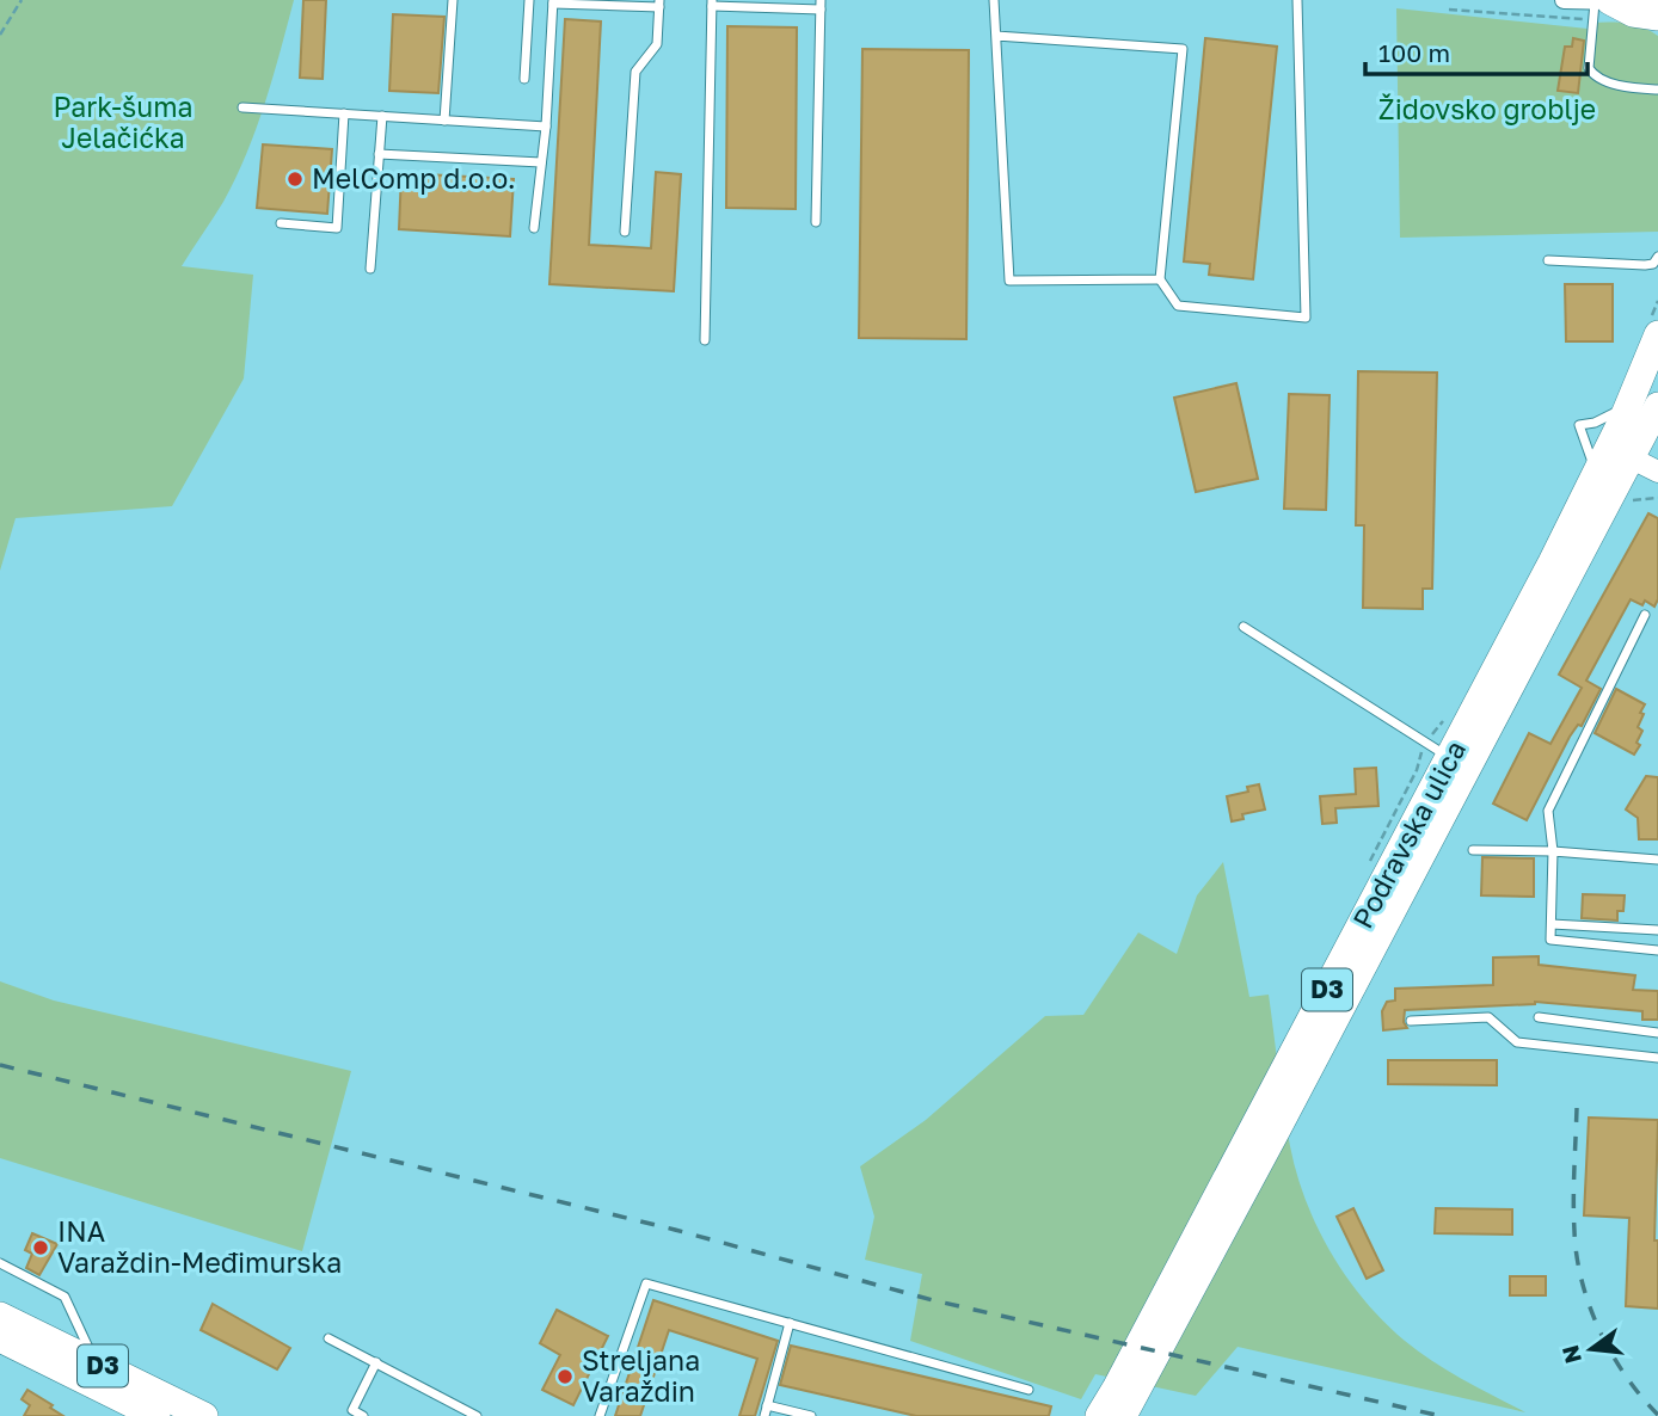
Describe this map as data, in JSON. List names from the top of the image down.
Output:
{
  "streets": {
    "main road": ["Podravska ulica", "D3"]
  },
  "parks": ["Park-šuma Jelačićka", "Židovsko groblje"],
  "places": ["MelComp d.o.o.", "INA Varaždin-Međimurska", "Streljana Varaždin"],
  "scale_bar": "100 m",
  "north": "left"
}
